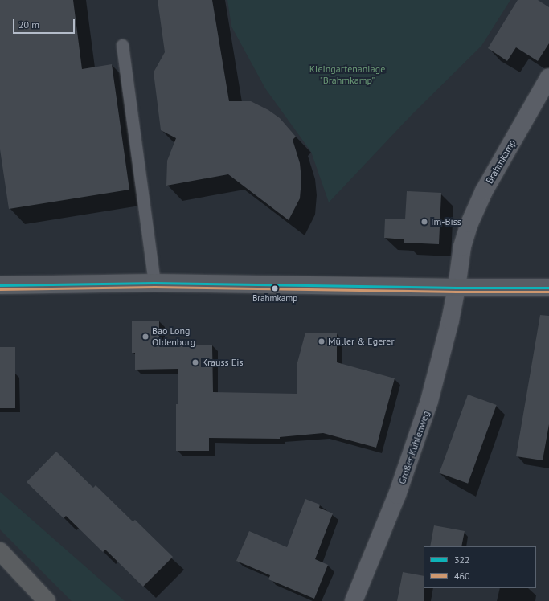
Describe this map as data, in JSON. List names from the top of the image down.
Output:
{
  "streets": {
    "street": ["Brahmkamp", "Großer Kuhlenweg"]
  },
  "crossings": [
    ["Brahmkamp", "Großer Kuhlenweg"]
  ],
  "parks": ["Kleingartenanlage \"Brahmkamp\""],
  "places": [
    "Im-Biss",
    "Brahmkamp",
    "Bao Long Oldenburg",
    "Müller & Egerer",
    "Krauss Eis"
  ],
  "lines": ["transit line 322", "transit line 460"],
  "legend": ["322", "460"],
  "scale_bar": "20 m"
}
